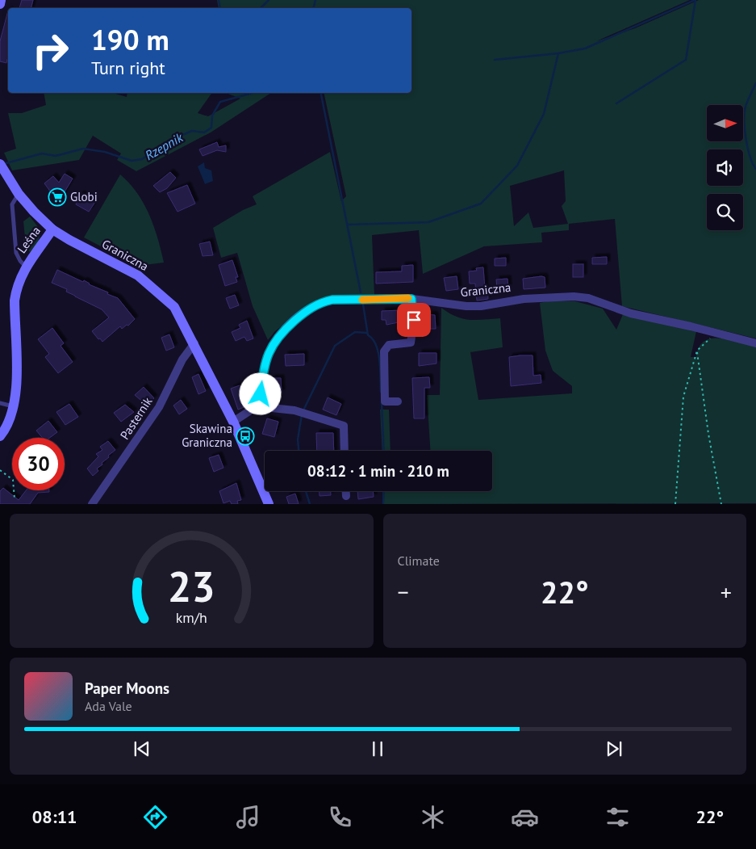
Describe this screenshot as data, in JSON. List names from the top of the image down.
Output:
{
  "streets": {
    "street": ["Leśna", "Graniczna", "Pasternik"]
  },
  "crossings": [
    ["Leśna", "Graniczna"],
    ["Graniczna", "Pasternik"]
  ],
  "water": ["Rzepnik"],
  "places": {
    "supermarket": ["Globi"],
    "bus stop": ["Skawina Graniczna"]
  },
  "north": "right",
  "page": {
    "turn": ["190 m", "Turn right"],
    "limit": "30",
    "trip": "08:12 · 1 min · 210 m",
    "tile": "Climate",
    "heat": ["−", "22°", "+"],
    "song": ["Paper Moons", "Ada Vale"],
    "tabs": ["08:11", "22°"],
    "gauge": ["23", "km/h"]
  }
}
